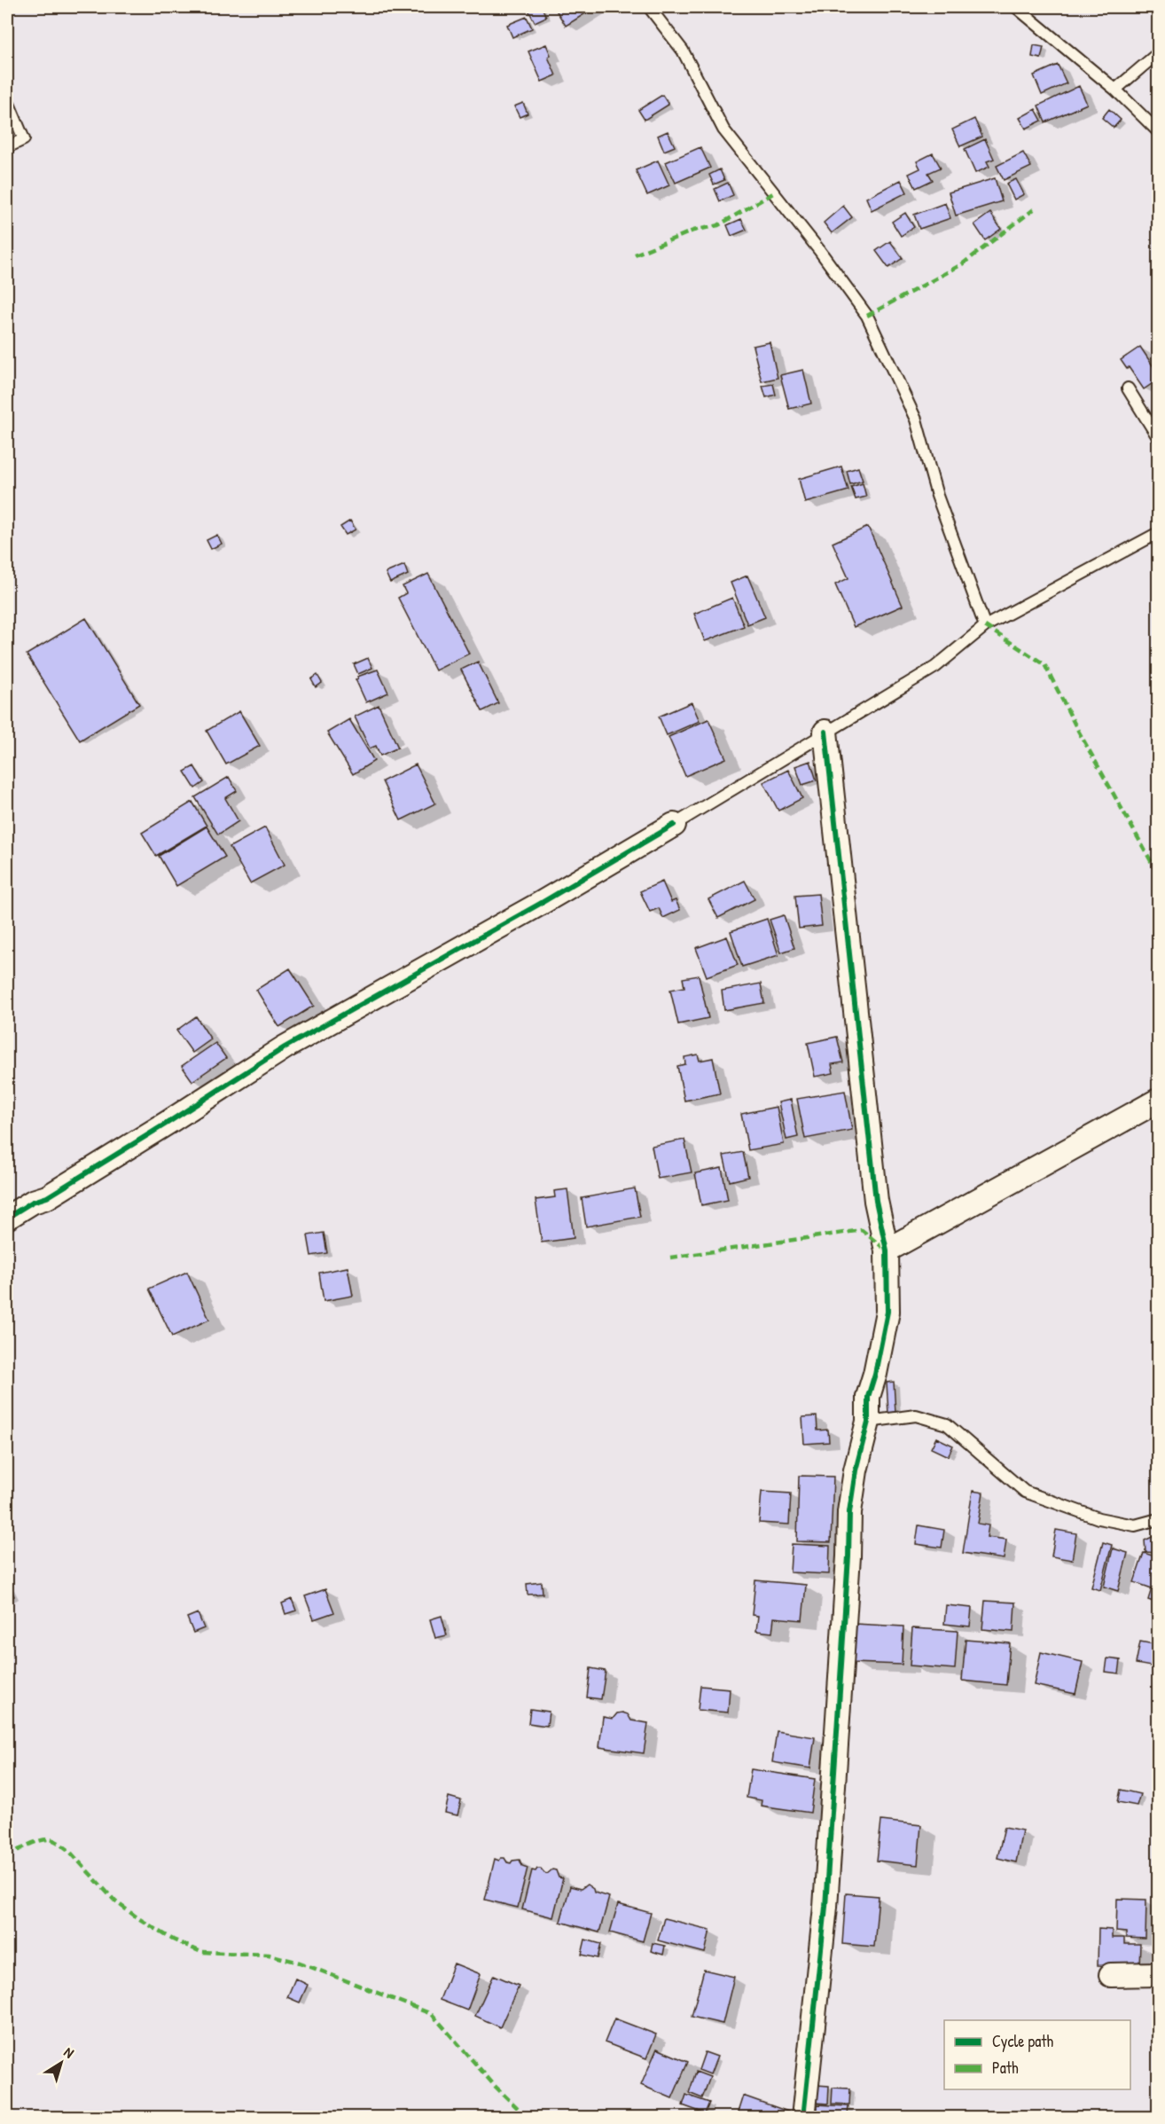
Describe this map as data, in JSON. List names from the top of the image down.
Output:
{
  "legend": ["Cycle path", "Path"],
  "north": "top right"
}
